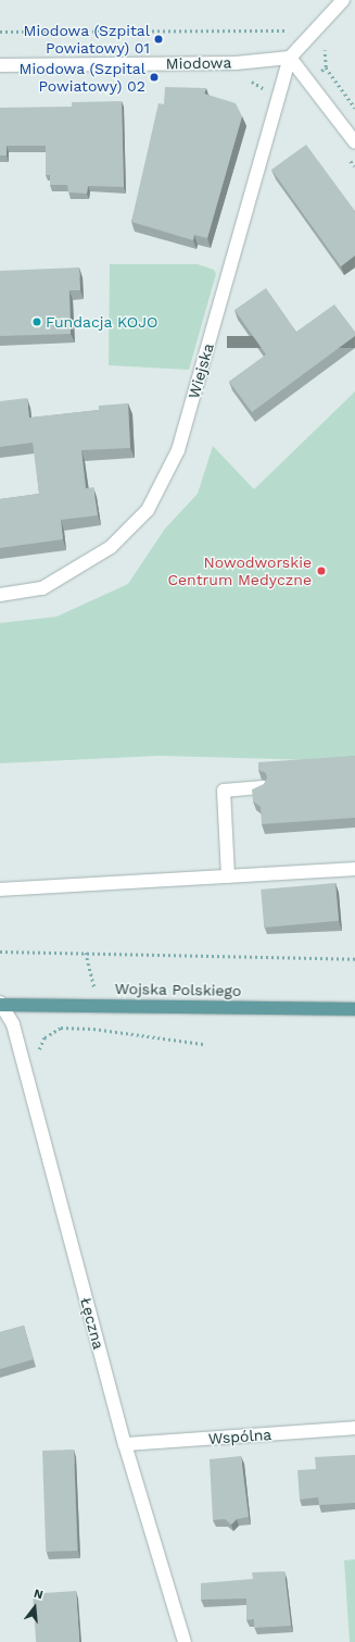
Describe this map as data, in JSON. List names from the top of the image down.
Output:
{
  "streets": {
    "main road": ["Wojska Polskiego"],
    "street": [
      "Miodowa",
      "Wiejska",
      "Łęczna",
      "Wspólna"
    ]
  },
  "crossings": [
    ["Miodowa", "Wiejska"],
    ["Wojska Polskiego", "Łęczna"],
    ["Łęczna", "Wspólna"]
  ],
  "places": [
    "Miodowa (Szpital Powiatowy) 01",
    "Miodowa (Szpital Powiatowy) 02",
    "Fundacja KOJO",
    "Nowodworskie Centrum Medyczne"
  ],
  "north": "top"
}
